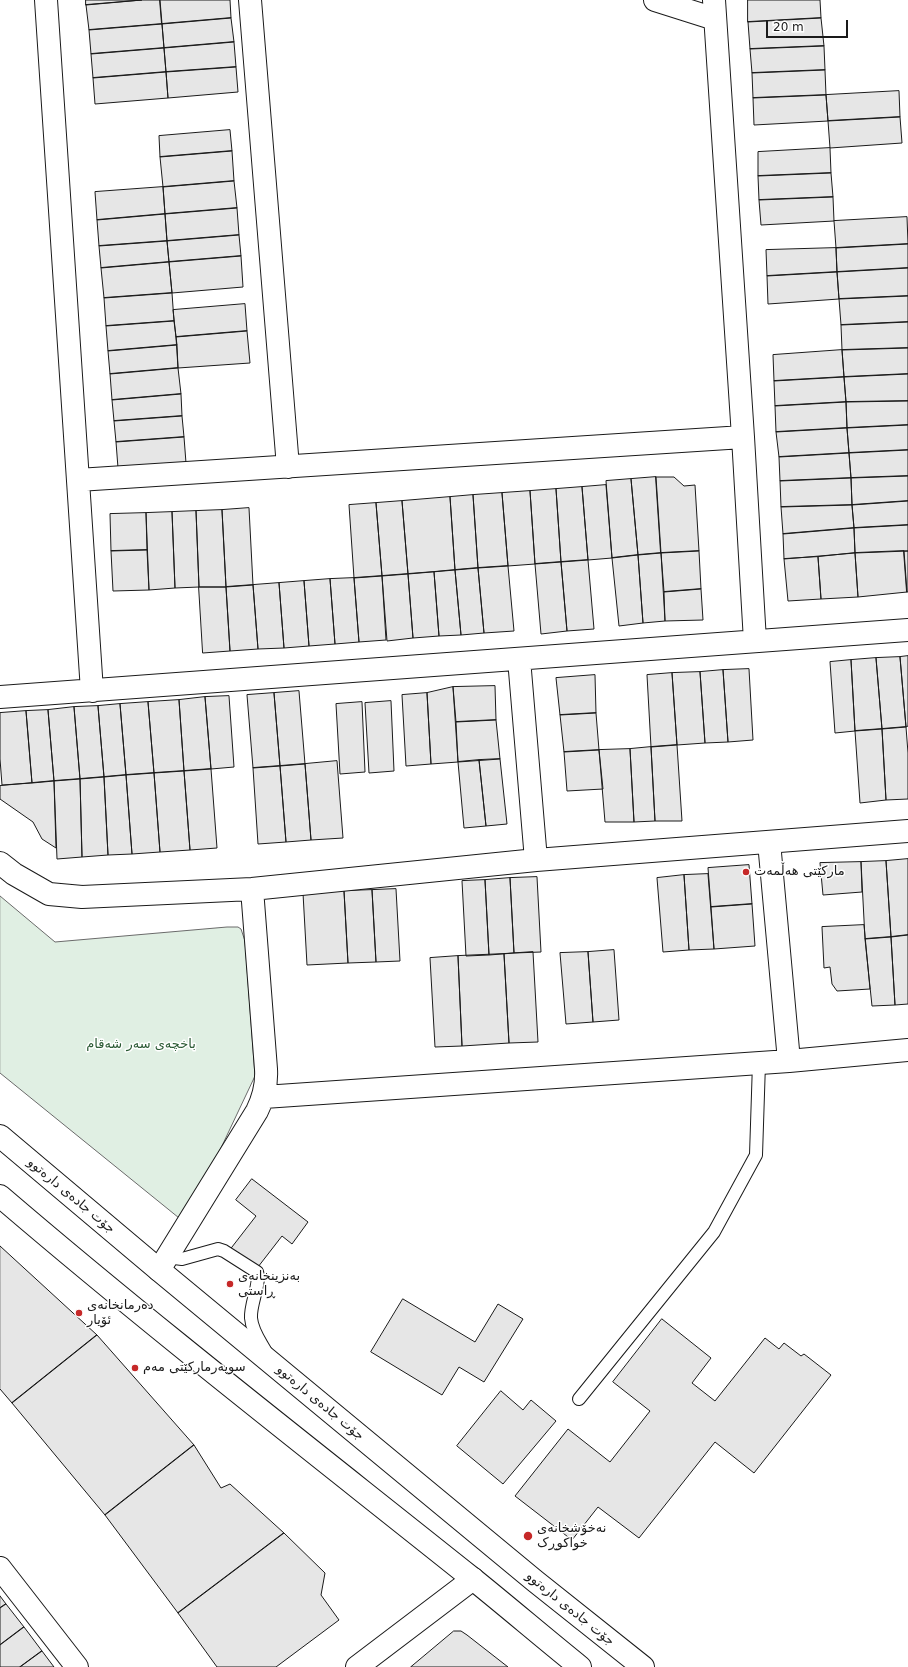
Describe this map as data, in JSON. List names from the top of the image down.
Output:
{
  "streets": {
    "street": ["جۆت جادەی دارەتوو"]
  },
  "parks": ["باخچەی سەر شەقام"],
  "places": [
    "مارکێتی هەڵمەت",
    "بەنزینخانەی ڕاستی",
    "دەرمانخانەی ئۆیار",
    "سوپەرمارکێتی مەم",
    "نەخۆشخانەی خواکوڕک"
  ],
  "scale_bar": "20 m"
}
